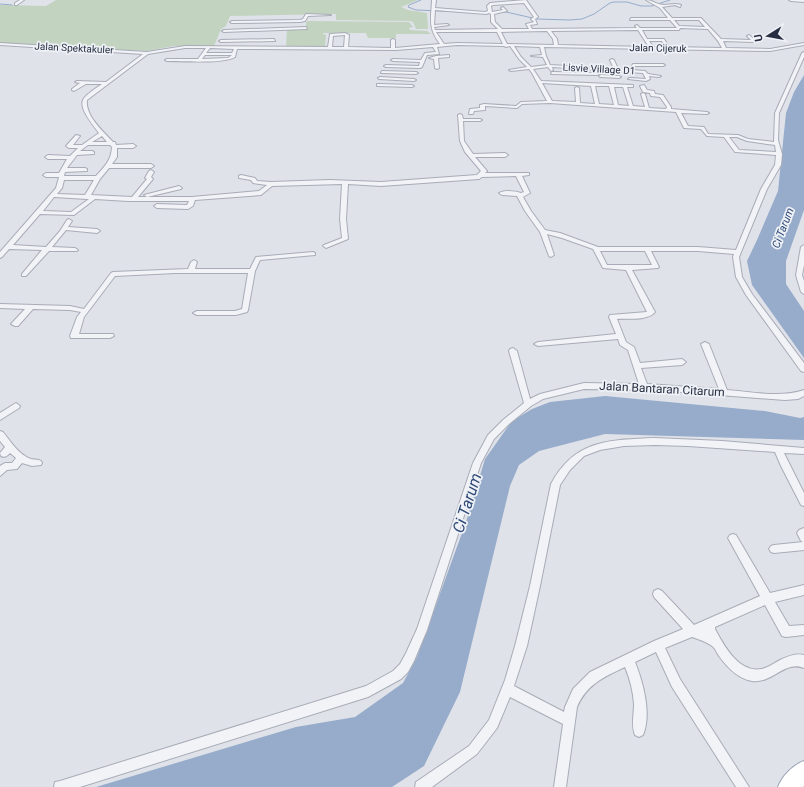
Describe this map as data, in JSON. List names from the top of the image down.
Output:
{
  "streets": {
    "street": [
      "Jalan Spektakuler",
      "Jalan Cijeruk",
      "Lisvie Village D1",
      "Jalan Bantaran Citarum"
    ]
  },
  "crossings": [
    ["Jalan Spektakuler", "Jalan Cijeruk"]
  ],
  "water": ["Ci Tarum"],
  "north": "left"
}
